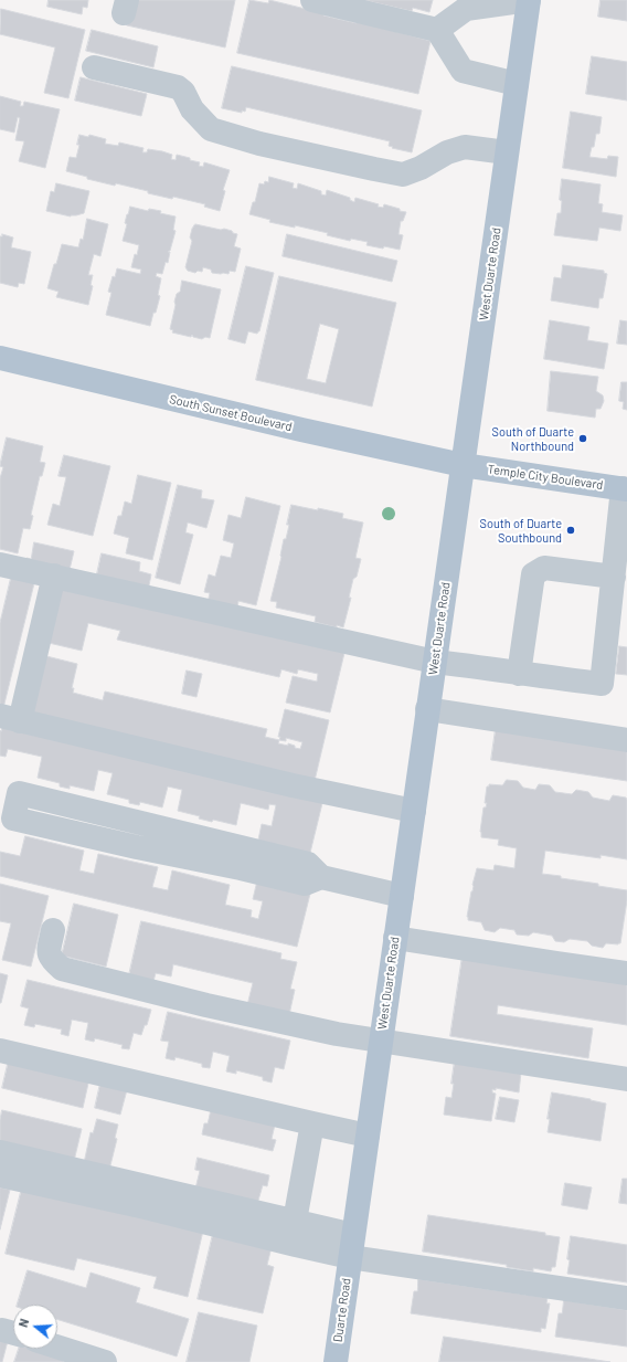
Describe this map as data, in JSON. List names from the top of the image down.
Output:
{
  "streets": {
    "main road": [
      "West Duarte Road",
      "South Sunset Boulevard",
      "Temple City Boulevard",
      "Duarte Road"
    ]
  },
  "crossings": [
    ["West Duarte Road", "South Sunset Boulevard"],
    ["West Duarte Road", "Temple City Boulevard"],
    ["West Duarte Road", "Duarte Road"],
    ["South Sunset Boulevard", "Temple City Boulevard"]
  ],
  "places": ["South of Duarte Northbound", "South of Duarte Southbound"],
  "north": "left"
}
